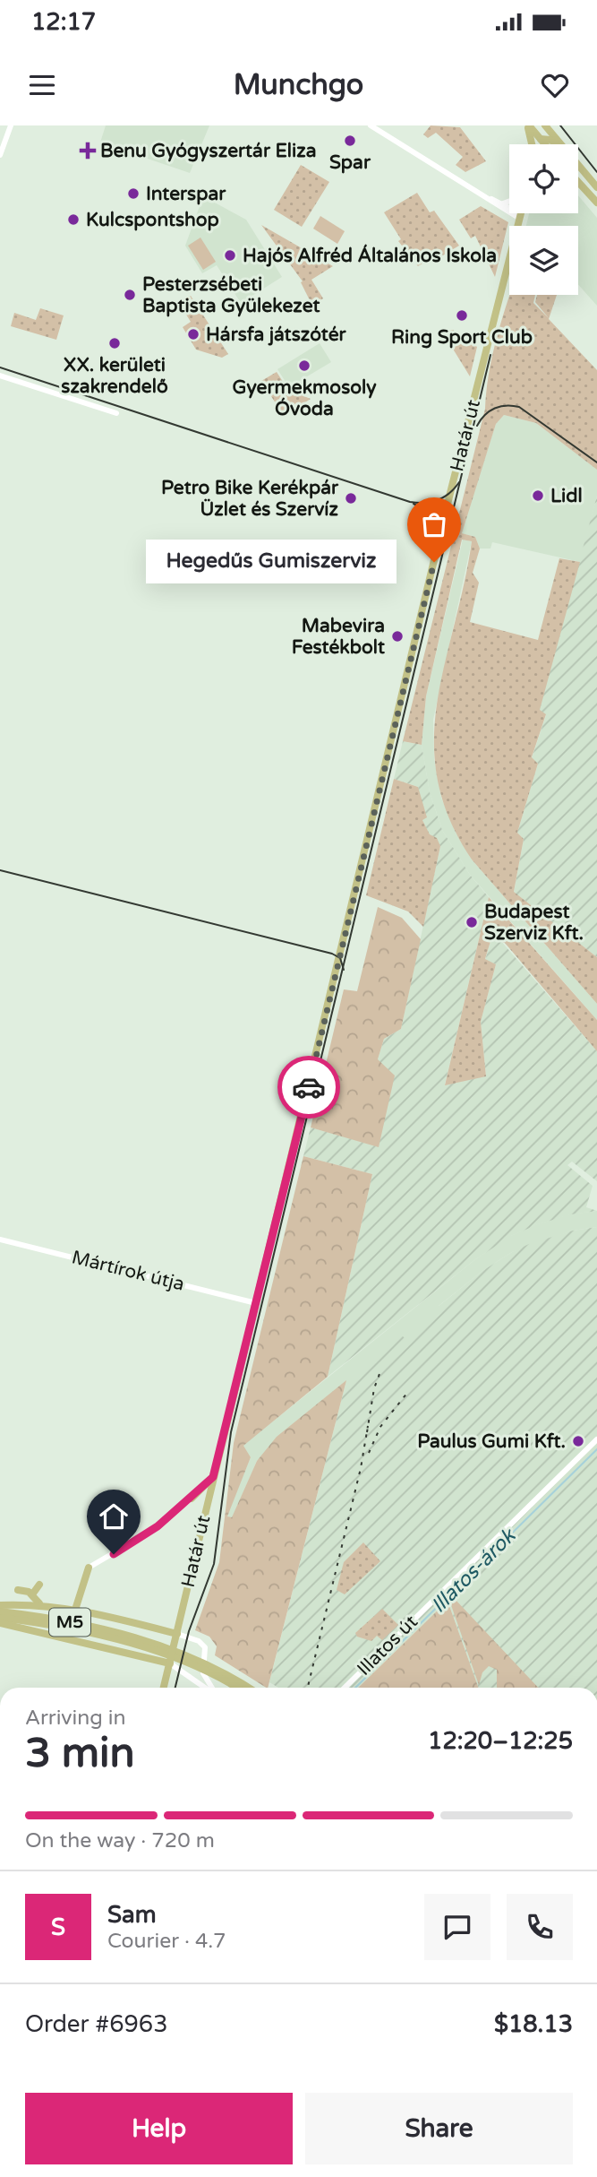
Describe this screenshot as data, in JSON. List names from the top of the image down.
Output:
{
  "streets": {
    "main road": ["Határ út", "M5"],
    "street": ["Mártírok útja", "Illatos út"]
  },
  "crossings": [
    ["Határ út", "Mártírok útja"]
  ],
  "water": ["Illatos-árok"],
  "places": {
    "other": [
      "Spar",
      "Interspar",
      "Kulcspontshop",
      "Hajós Alfréd Általános Iskola",
      "Pesterzsébeti Baptista Gyülekezet",
      "Ring Sport Club",
      "Hársfa játszótér",
      "XX. kerületi szakrendelő",
      "Gyermekmosoly Óvoda",
      "Lidl",
      "Petro Bike Kerékpár Üzlet és Szervíz",
      "Hegedűs Gumiszerviz",
      "Mabevira Festékbolt",
      "Budapest Szerviz Kft.",
      "Paulus Gumi Kft."
    ],
    "health": ["Benu Gyógyszertár Eliza"]
  },
  "page": {
    "status": "12:17",
    "header": "Munchgo",
    "bubble": "Hegedűs Gumiszerviz",
    "heading": ["3 min", "Arriving in", "12:20–12:25"],
    "panel": [
      "Sam",
      "Courier · 4.7",
      "Order #6963",
      "$18.13"
    ],
    "bar": "On the way · 720 m",
    "round": "S",
    "buttons": ["Help", "Share"]
  }
}
